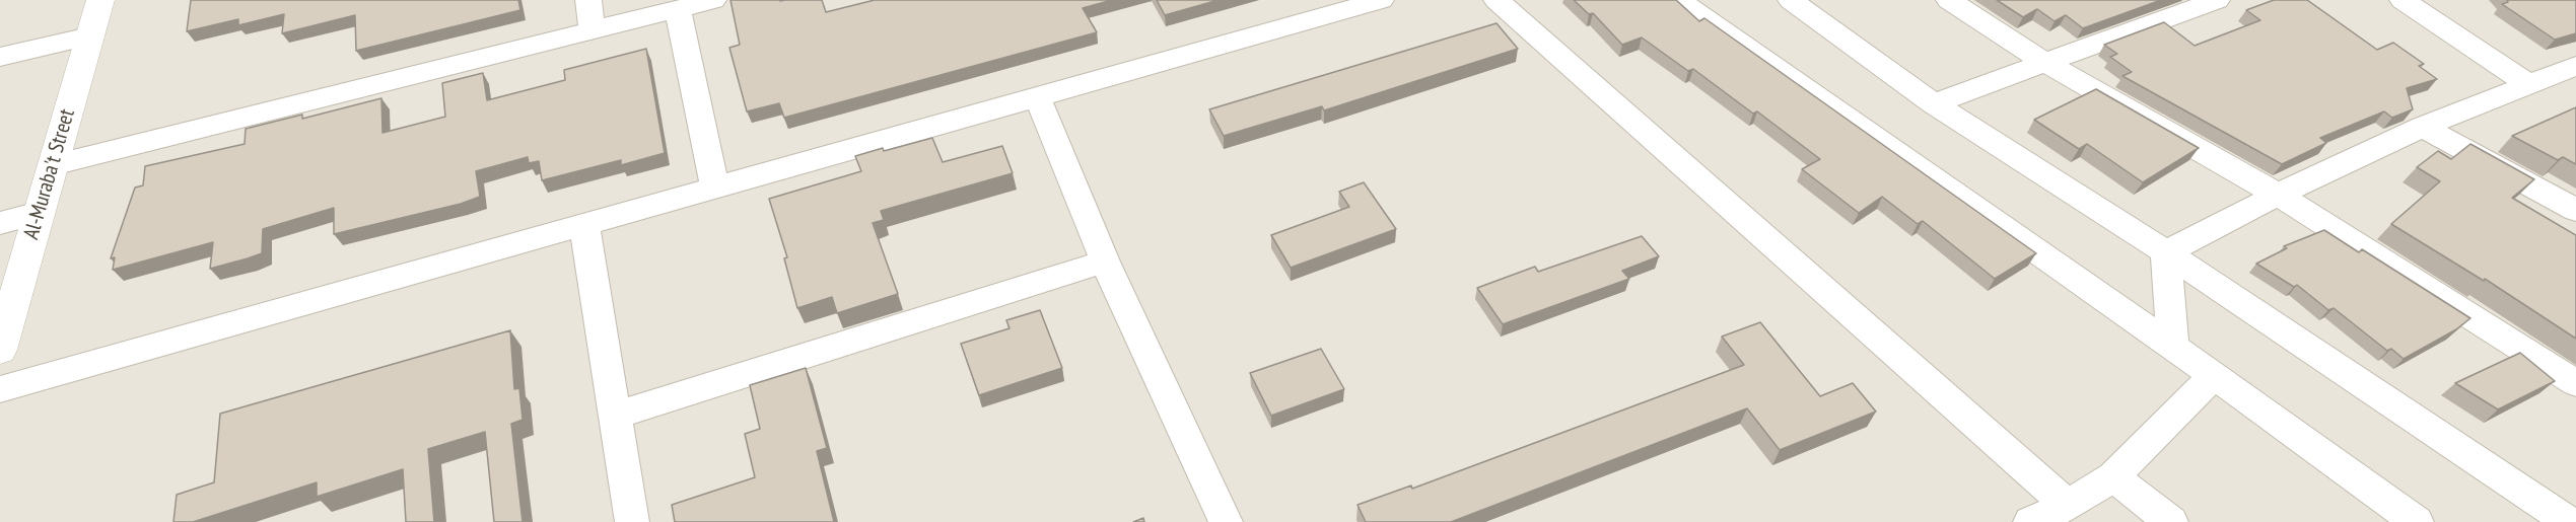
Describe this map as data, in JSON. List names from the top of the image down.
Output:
{
  "streets": {
    "street": ["Al-Muraba't Street"]
  }
}
